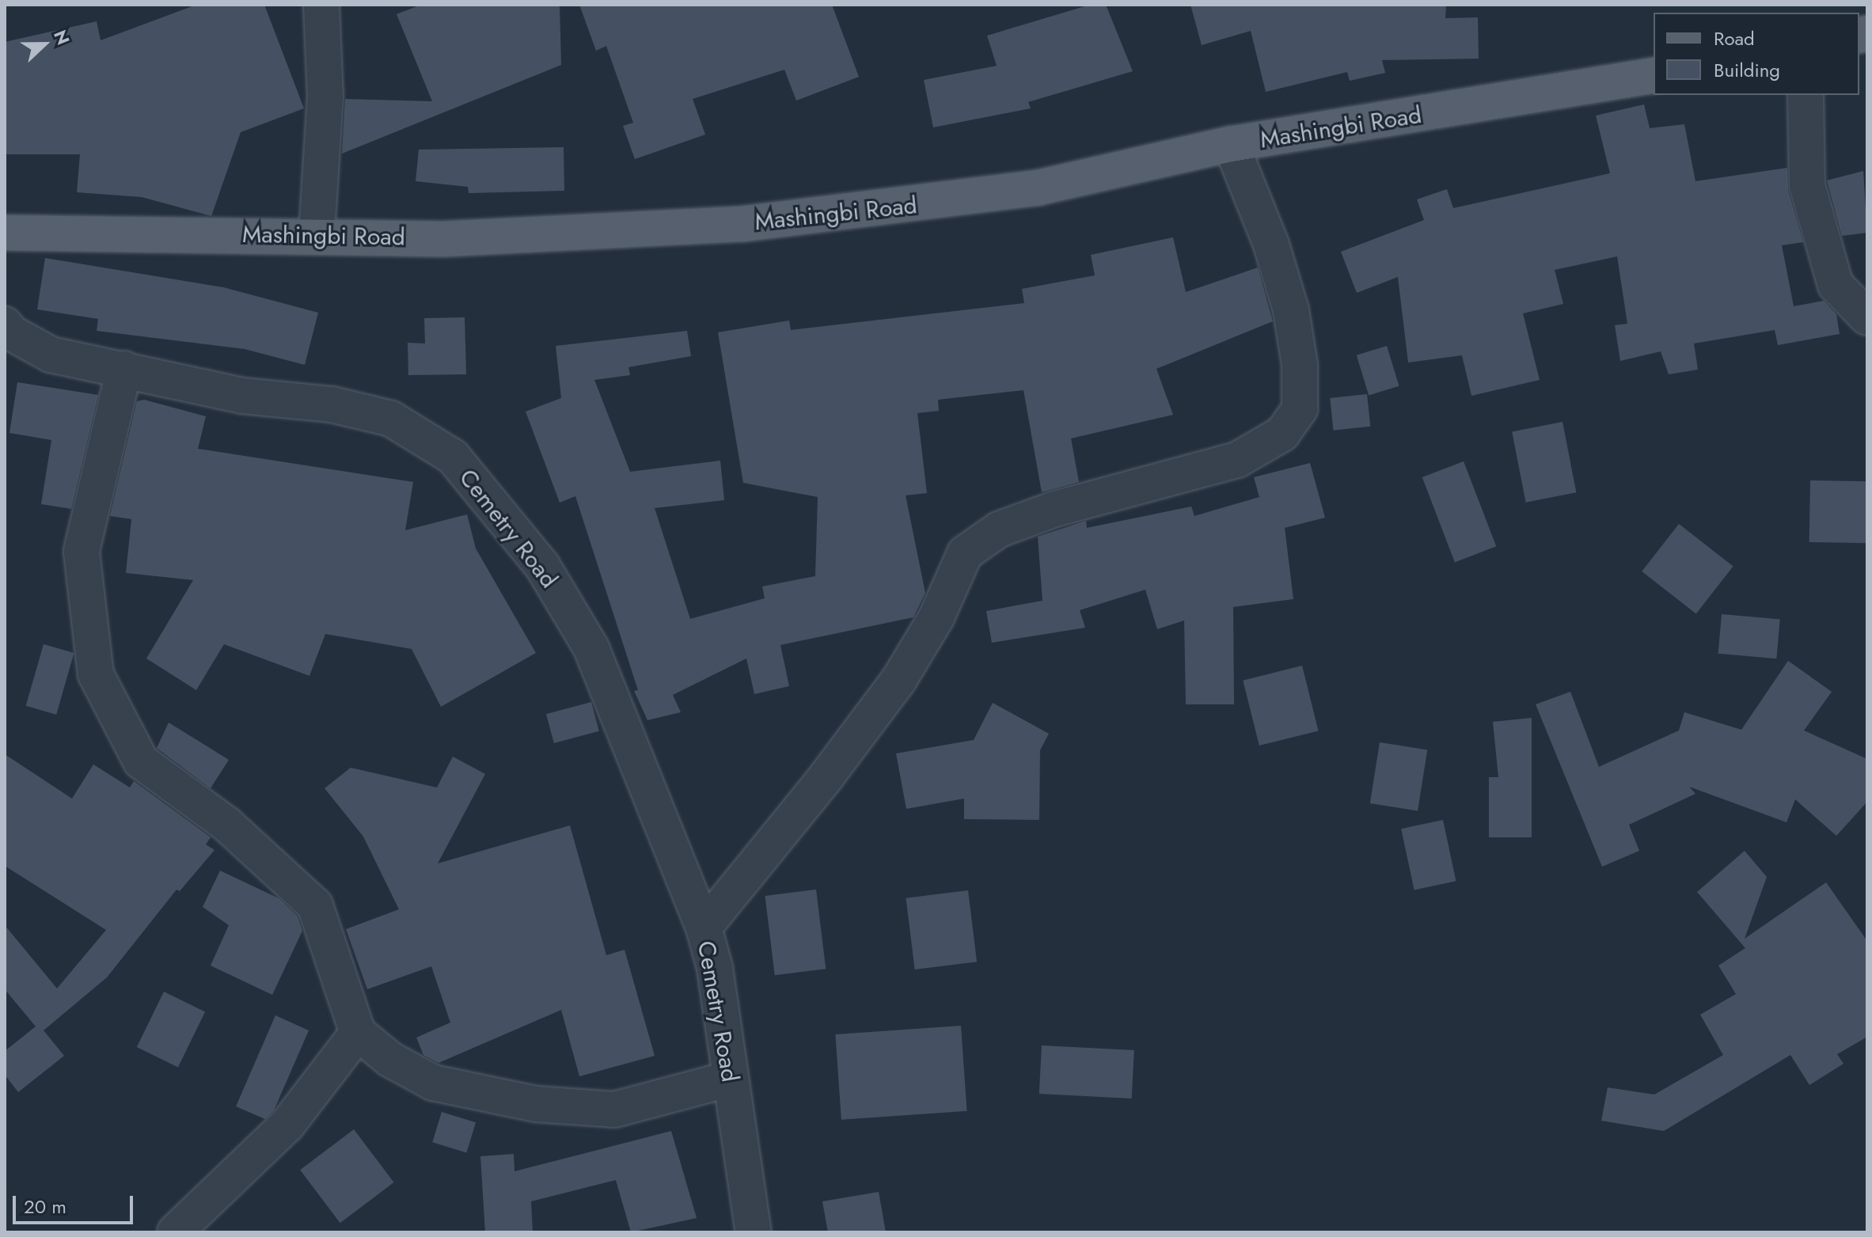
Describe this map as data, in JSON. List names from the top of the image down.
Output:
{
  "streets": {
    "main road": ["Mashingbi Road"],
    "street": ["Cemetry Road"]
  },
  "legend": ["Road", "Building"],
  "scale_bar": "20 m",
  "north": "right"
}
